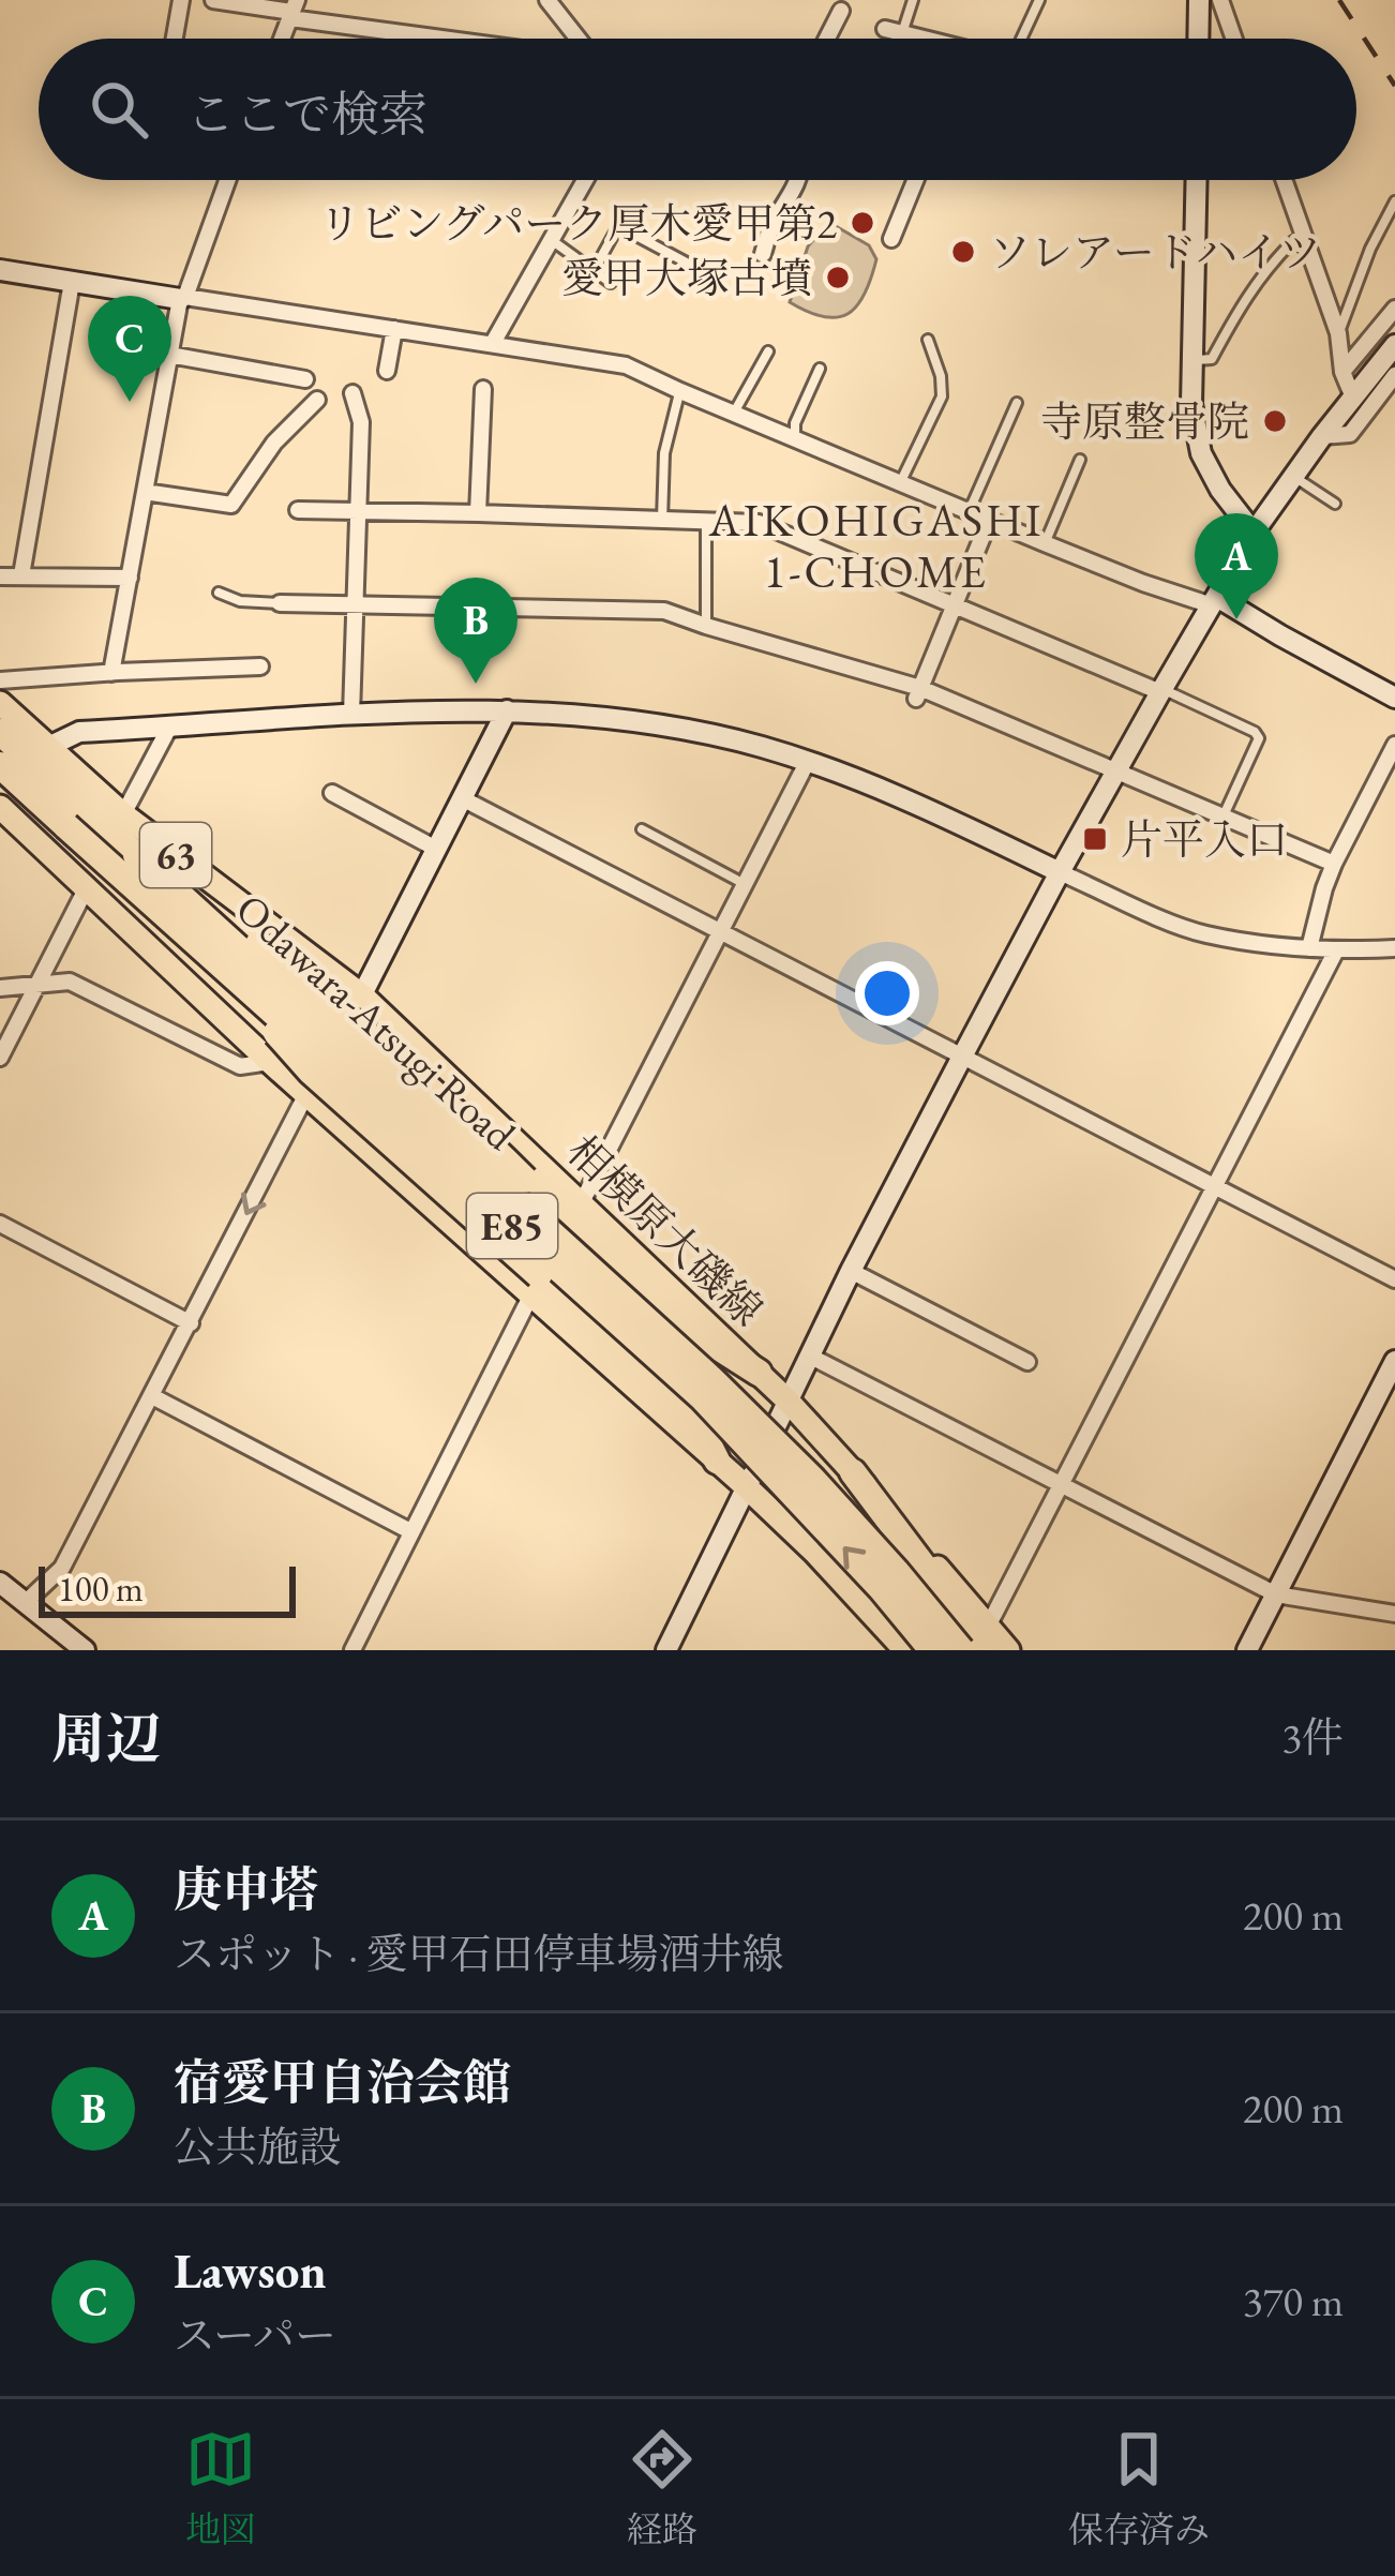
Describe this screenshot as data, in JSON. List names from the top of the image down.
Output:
{
  "streets": {
    "highway": ["Odawara-Atsugi Road", "E85"],
    "main road": ["63", "相模原大磯線"]
  },
  "districts": ["AIKOHIGASHI 1-CHOME"],
  "places": {
    "other": [
      "リビングパーク厚木愛甲第2",
      "ソレアードハイツ",
      "愛甲大塚古墳",
      "寺原整骨院"
    ],
    "transit": ["片平入口"]
  },
  "scale_bar": "100 m",
  "page": {
    "search": "ここで検索",
    "pins": ["C", "A", "B"],
    "scale": "100 m",
    "heading": ["周辺", "3件"],
    "list": [
      {
        "mark": "A",
        "name": "庚申塔",
        "note": "スポット · 愛甲石田停車場酒井線",
        "value": "200 m"
      },
      {
        "mark": "B",
        "name": "宿愛甲自治会館",
        "note": "公共施設",
        "value": "200 m"
      },
      {
        "mark": "C",
        "name": "Lawson",
        "note": "スーパー",
        "value": "370 m"
      }
    ],
    "nav": ["地図", "経路", "保存済み"]
  }
}
